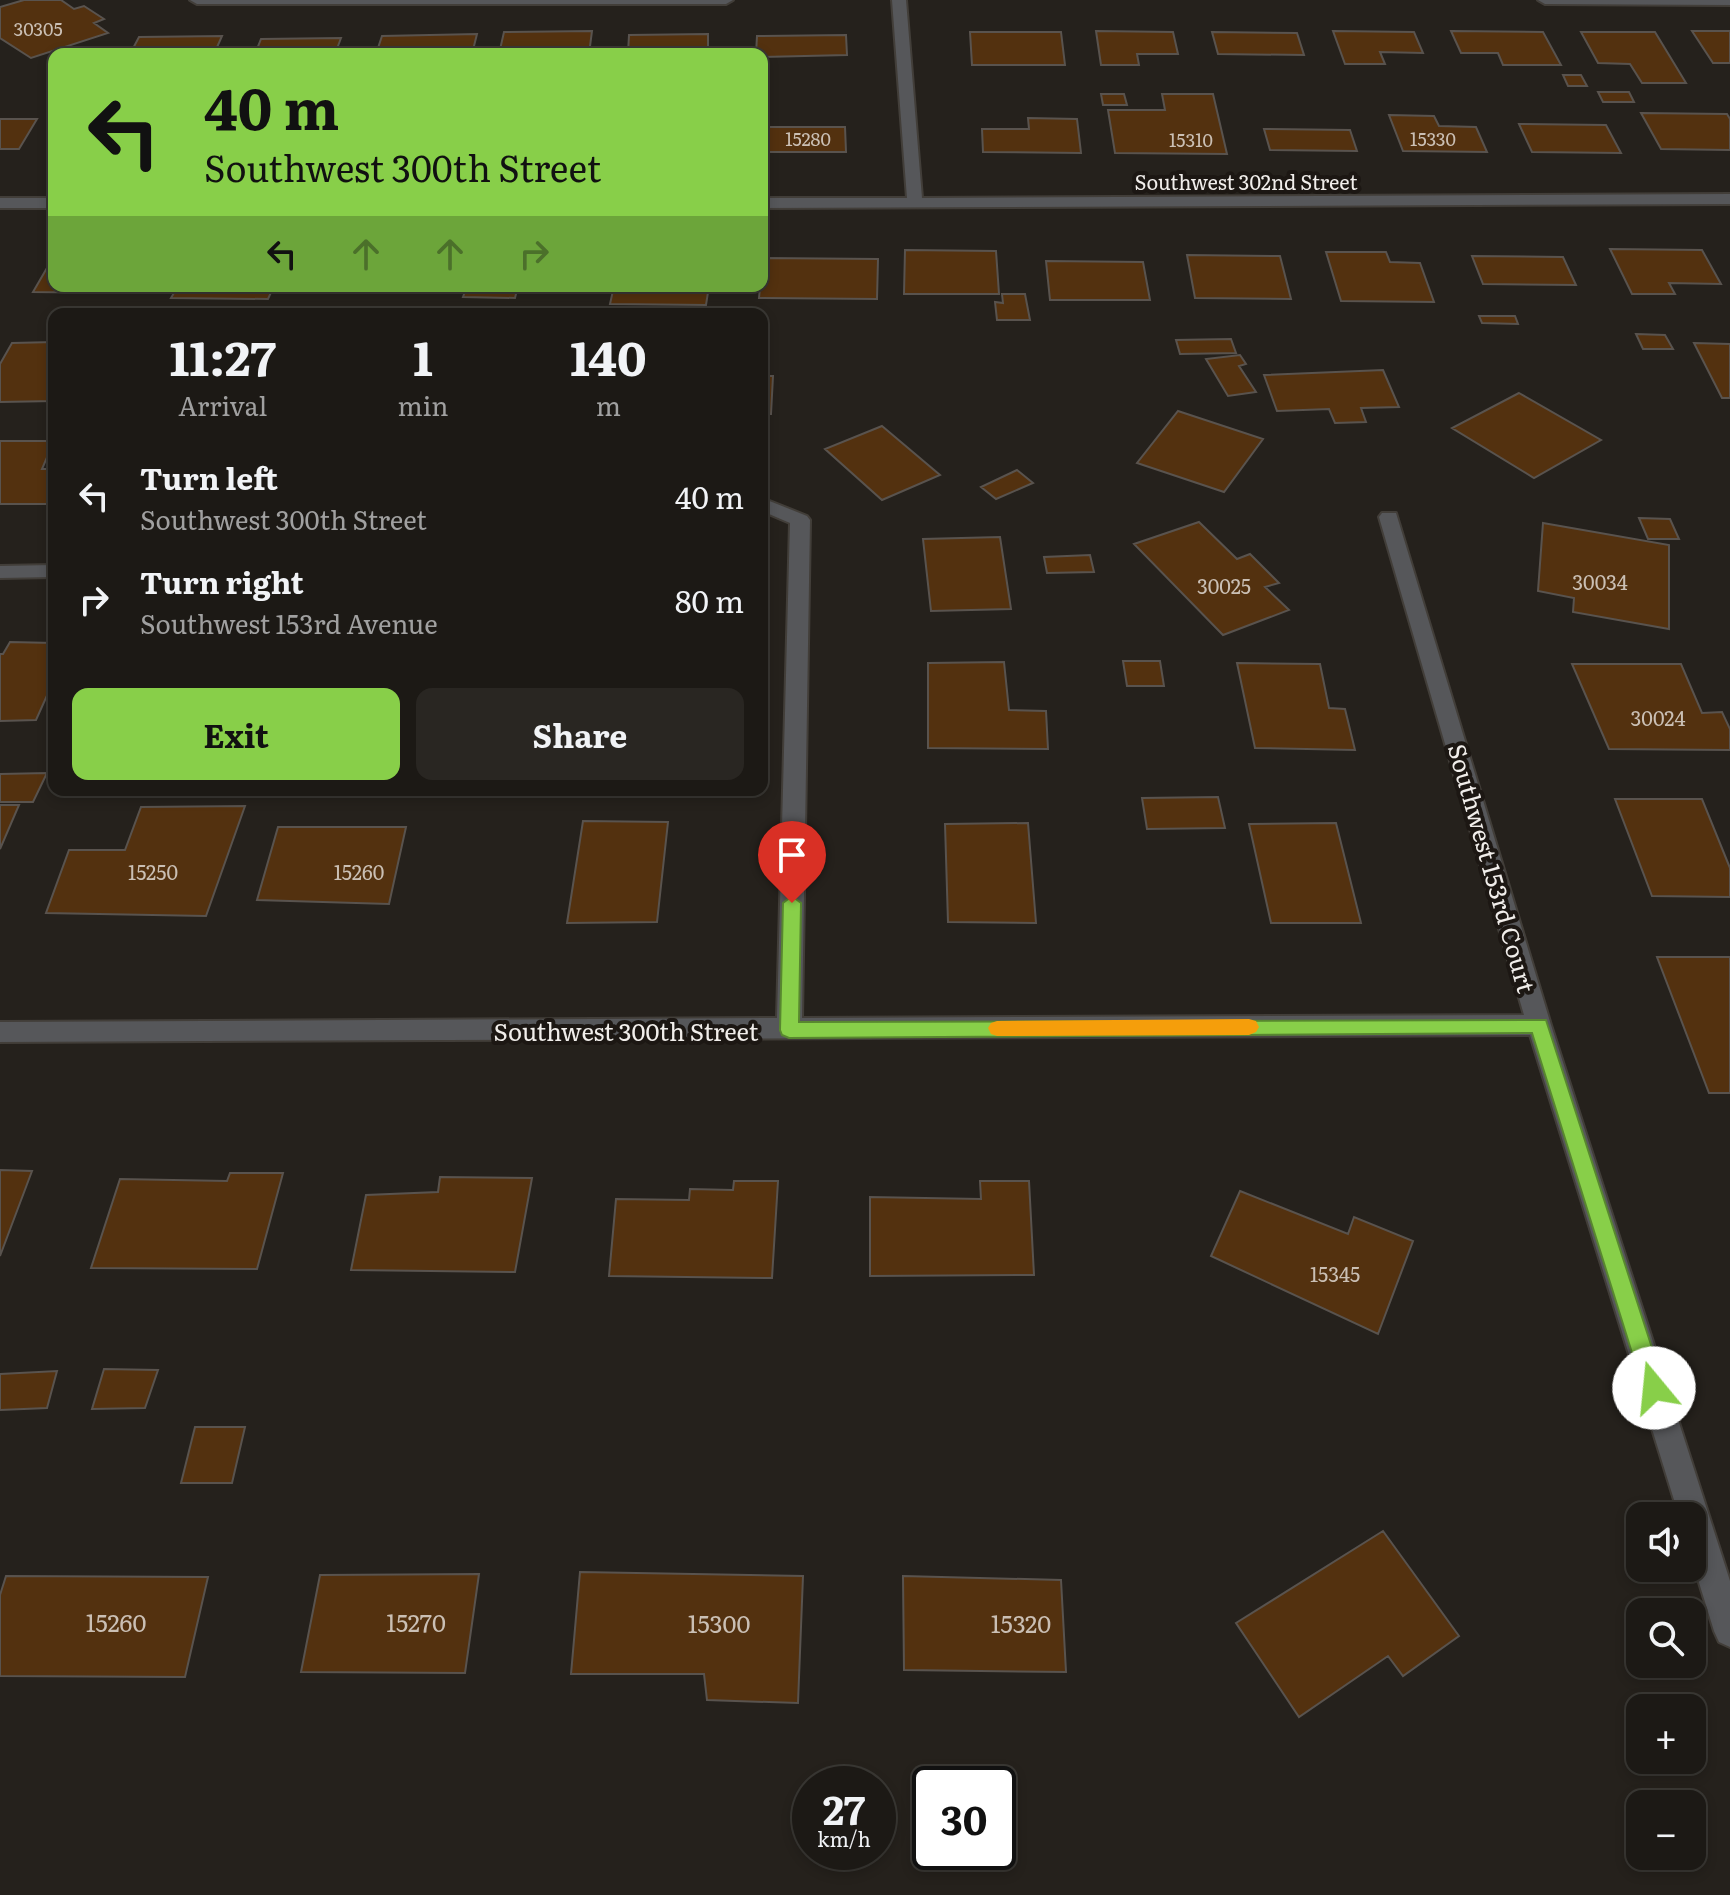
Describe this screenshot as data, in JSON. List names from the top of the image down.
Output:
{
  "streets": {
    "street": ["Southwest 302nd Street", "Southwest 153rd Court", "Southwest 300th Street"]
  },
  "crossings": [
    ["Southwest 153rd Court", "Southwest 300th Street"]
  ],
  "house_numbers": [
    "30305",
    "15280",
    "15330",
    "15310",
    "30034",
    "30025",
    "30024",
    "15250",
    "15260",
    "15345",
    "15260",
    "15270",
    "15300",
    "15320"
  ],
  "page": {
    "turn": ["40 m", "Southwest 300th Street"],
    "eta": [
      "11:27",
      "Arrival",
      "1",
      "min",
      "140",
      "m"
    ],
    "list": [
      {
        "name": "Turn left",
        "note": "Southwest 300th Street",
        "value": "40 m"
      },
      {
        "name": "Turn right",
        "note": "Southwest 153rd Avenue",
        "value": "80 m"
      }
    ],
    "buttons": ["Exit", "Share"],
    "map_buttons": ["+", "−"],
    "speed": "27 km/h",
    "limit": "30"
  }
}
